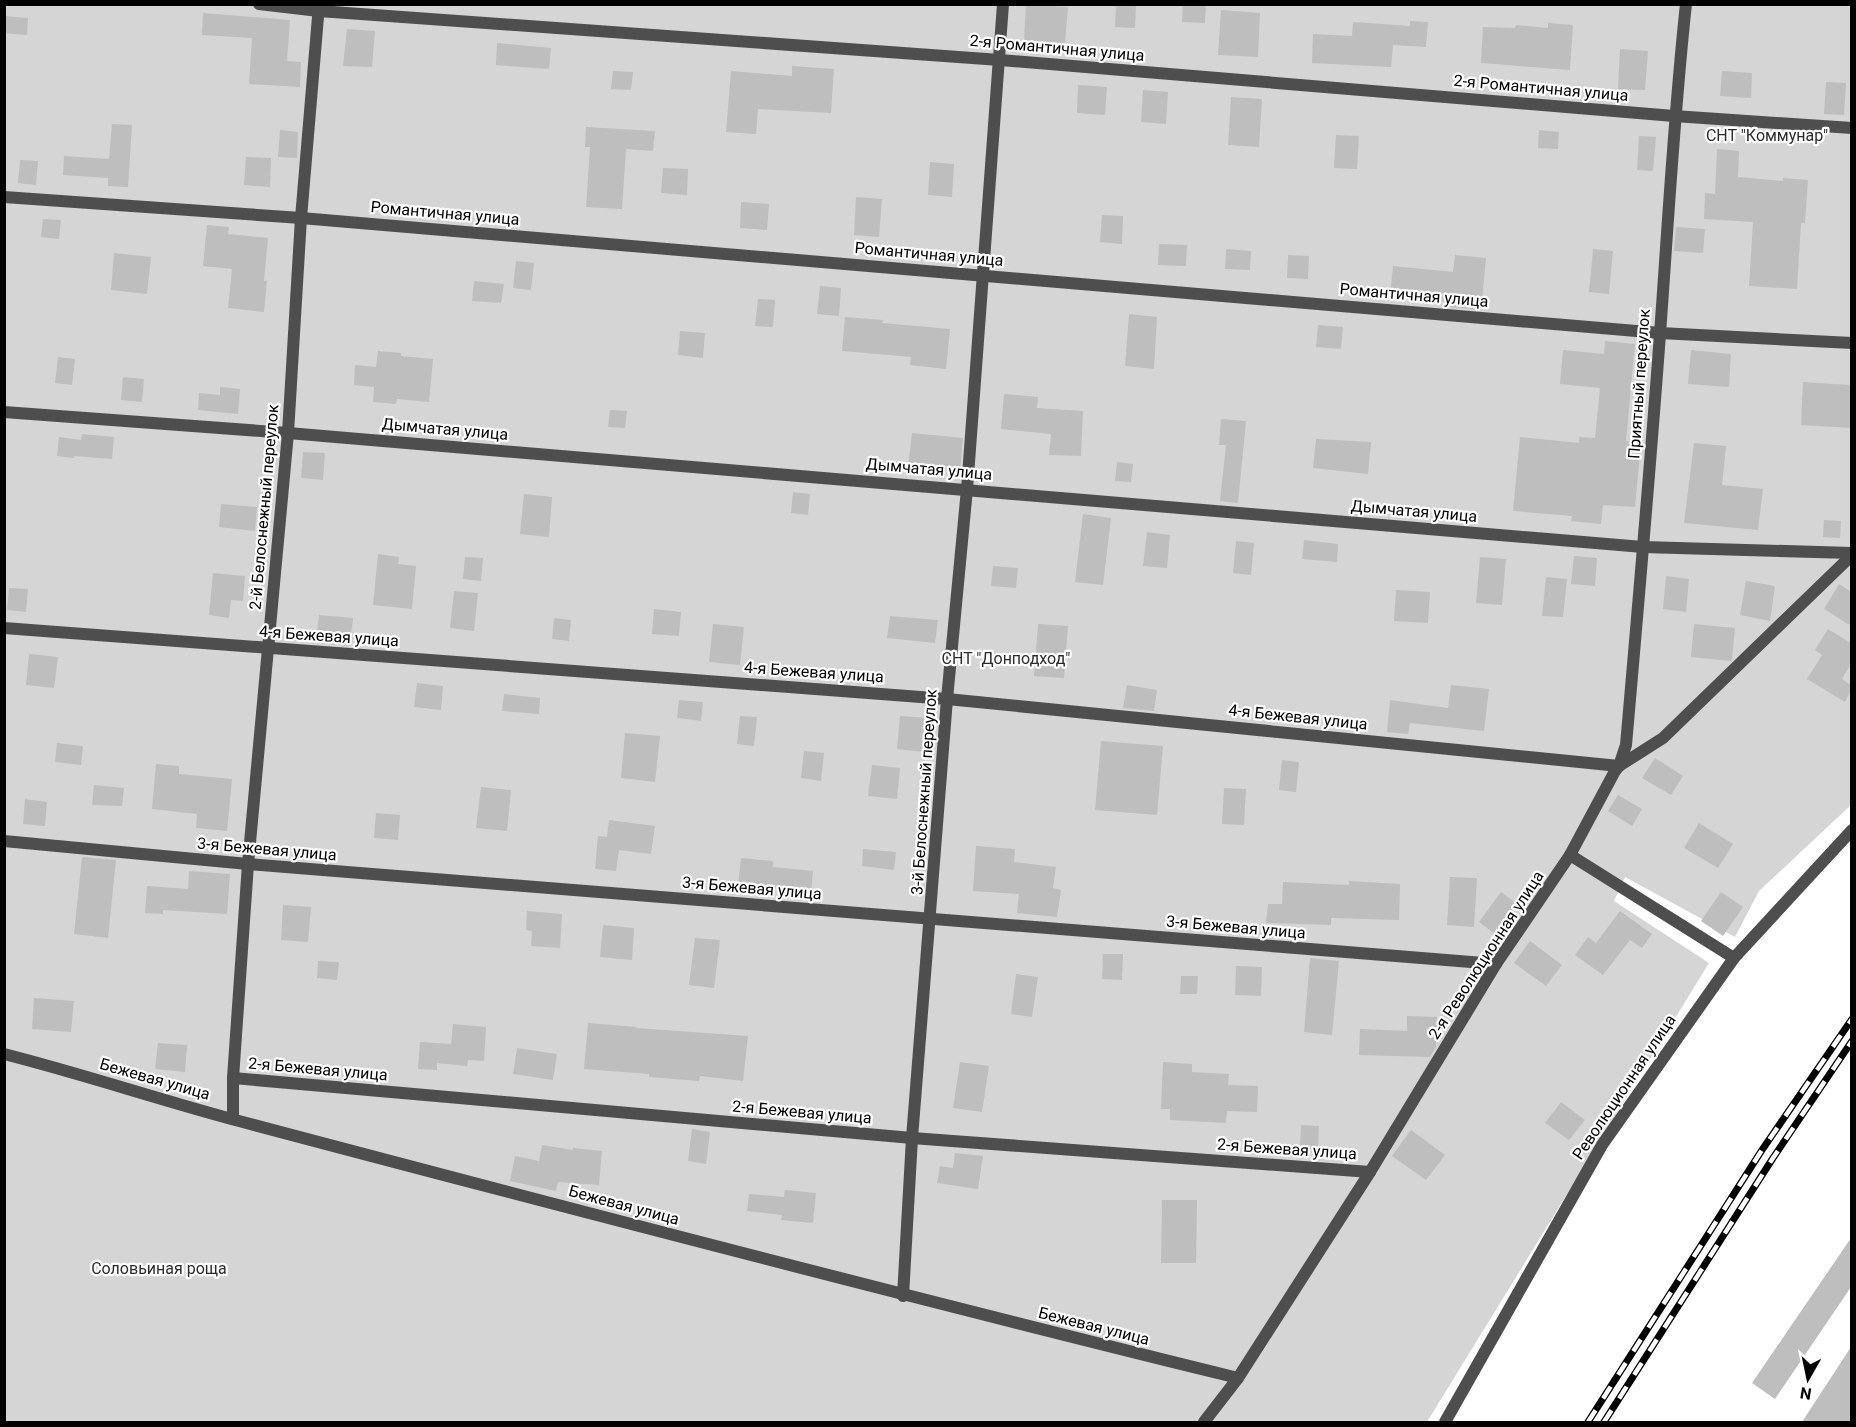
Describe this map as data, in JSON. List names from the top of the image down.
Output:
{
  "streets": {
    "street": [
      "2-я Романтичная улица",
      "Романтичная улица",
      "Приятный переулок",
      "Дымчатая улица",
      "2-й Белоснежный переулок",
      "4-я Бежевая улица",
      "3-й Белоснежный переулок",
      "3-я Бежевая улица",
      "2-я Революционная улица",
      "2-я Бежевая улица",
      "Бежевая улица",
      "Революционная улица"
    ]
  },
  "crossings": [
    ["2-я Романтичная улица", "Приятный переулок"],
    ["2-я Романтичная улица", "2-й Белоснежный переулок"],
    ["2-я Романтичная улица", "3-й Белоснежный переулок"],
    ["Романтичная улица", "Приятный переулок"],
    ["Романтичная улица", "2-й Белоснежный переулок"],
    ["Романтичная улица", "3-й Белоснежный переулок"],
    ["Приятный переулок", "Дымчатая улица"],
    ["Приятный переулок", "4-я Бежевая улица"],
    ["Приятный переулок", "2-я Революционная улица"],
    ["Дымчатая улица", "2-й Белоснежный переулок"],
    ["Дымчатая улица", "3-й Белоснежный переулок"],
    ["Дымчатая улица", "2-я Революционная улица"],
    ["2-й Белоснежный переулок", "4-я Бежевая улица"],
    ["2-й Белоснежный переулок", "3-я Бежевая улица"],
    ["2-й Белоснежный переулок", "2-я Бежевая улица"],
    ["2-й Белоснежный переулок", "Бежевая улица"],
    ["4-я Бежевая улица", "3-й Белоснежный переулок"],
    ["4-я Бежевая улица", "2-я Революционная улица"],
    ["3-й Белоснежный переулок", "3-я Бежевая улица"],
    ["3-й Белоснежный переулок", "2-я Бежевая улица"],
    ["3-й Белоснежный переулок", "Бежевая улица"],
    ["3-я Бежевая улица", "2-я Революционная улица"],
    ["2-я Революционная улица", "2-я Бежевая улица"],
    ["2-я Революционная улица", "Бежевая улица"]
  ],
  "parks": ["СНТ \"Коммунар\"", "СНТ \"Донподход\"", "Соловьиная роща"],
  "north": "bottom"
}
